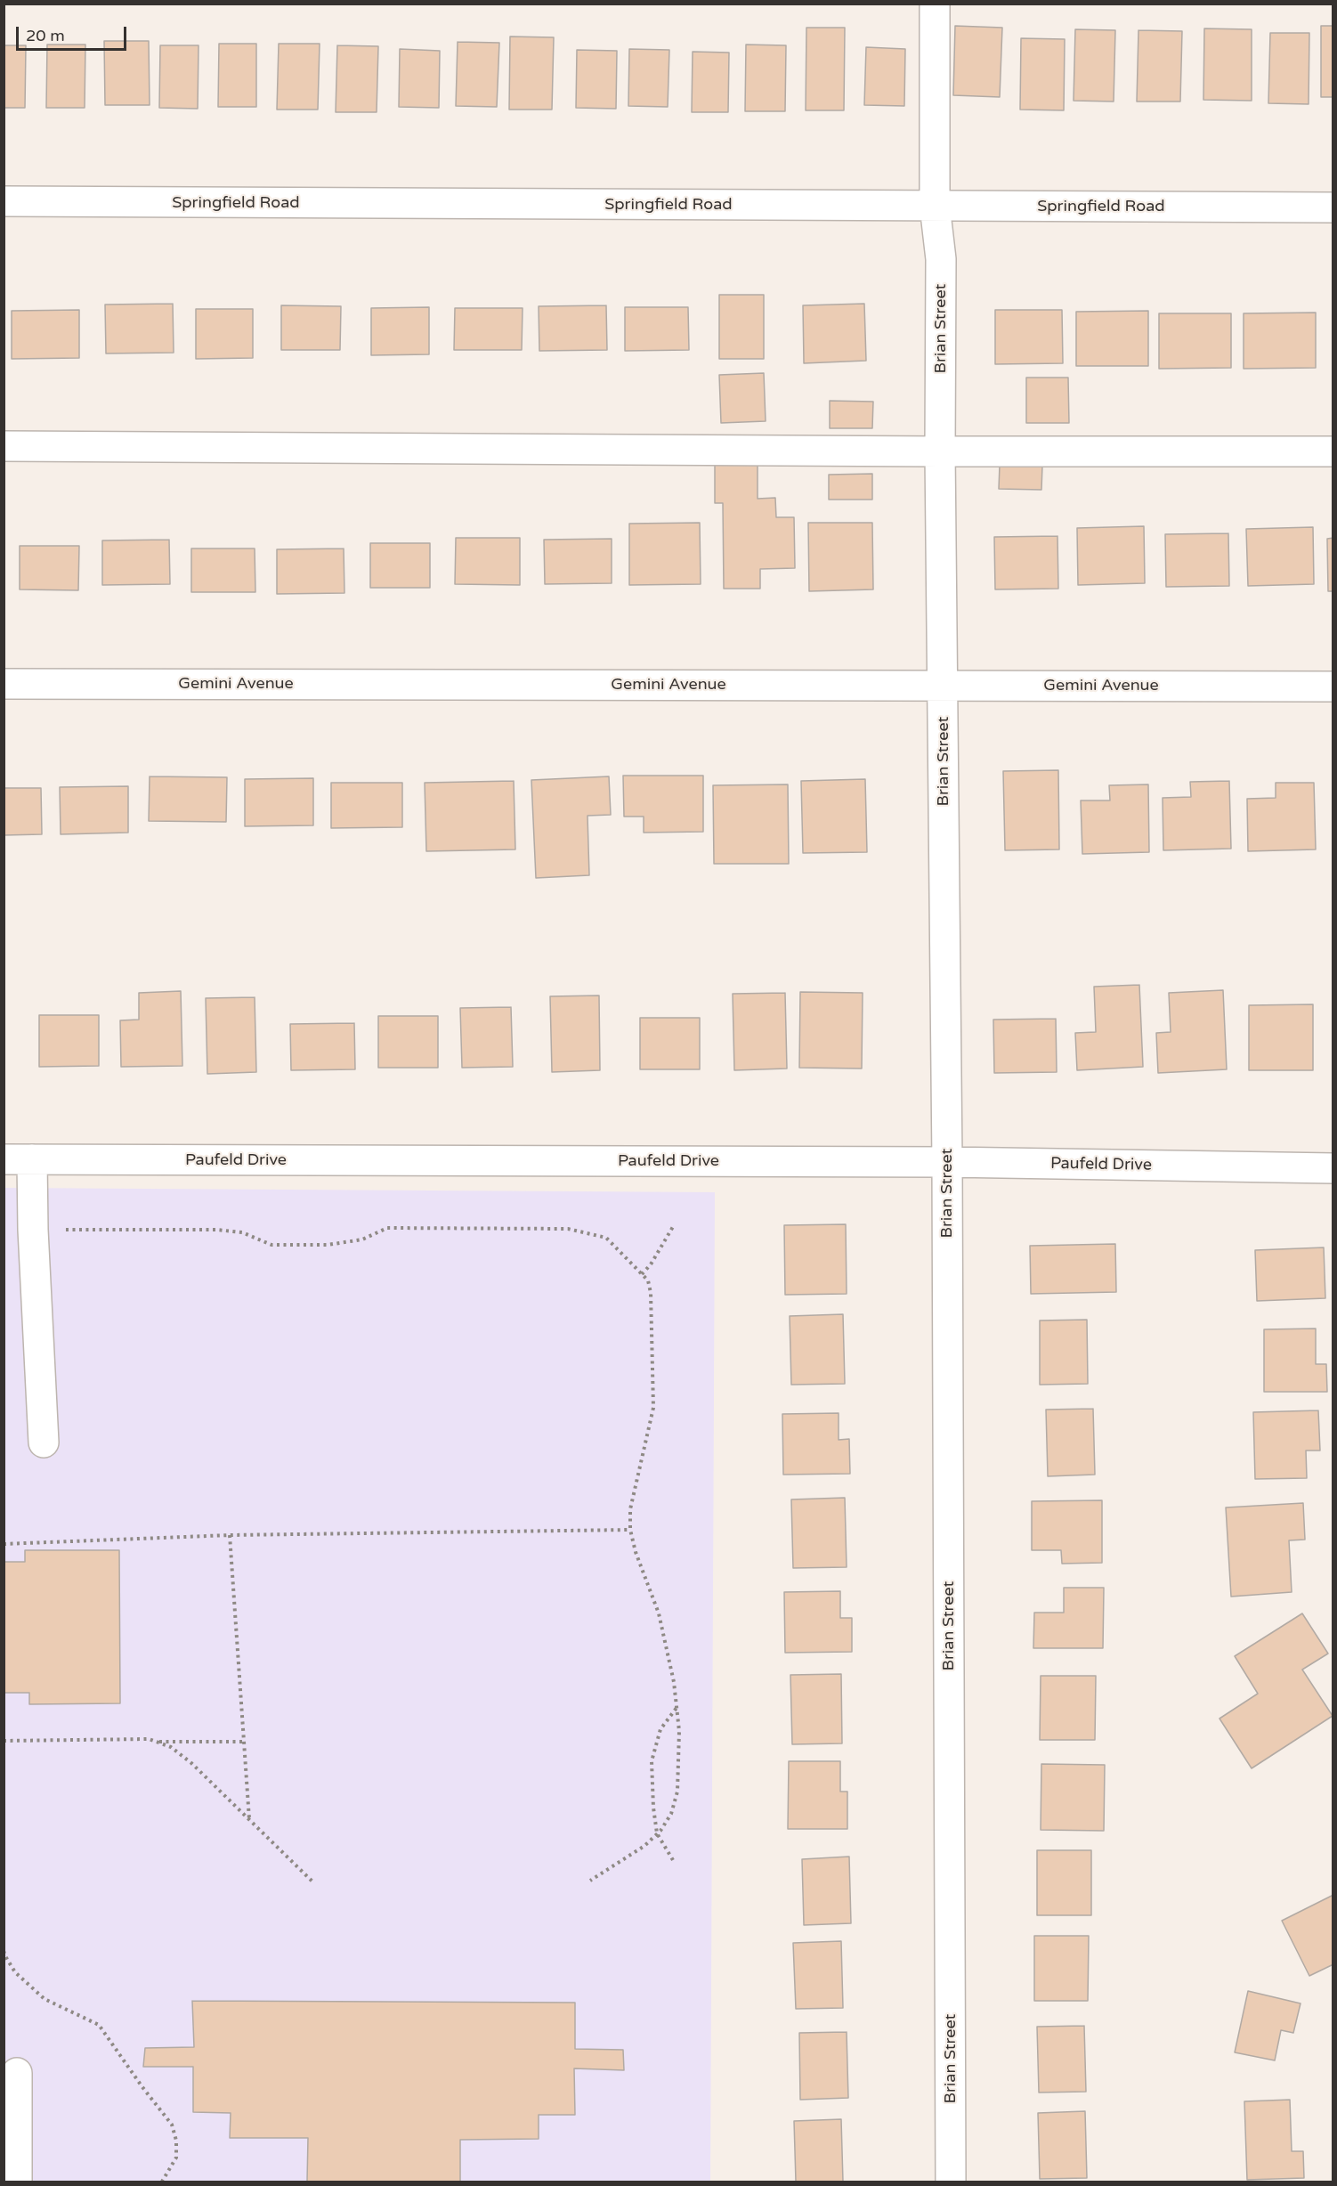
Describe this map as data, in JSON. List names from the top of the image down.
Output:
{
  "streets": {
    "street": [
      "Springfield Road",
      "Brian Street",
      "Gemini Avenue",
      "Paufeld Drive"
    ]
  },
  "crossings": [
    ["Springfield Road", "Brian Street"],
    ["Brian Street", "Gemini Avenue"],
    ["Brian Street", "Paufeld Drive"]
  ],
  "scale_bar": "20 m"
}
